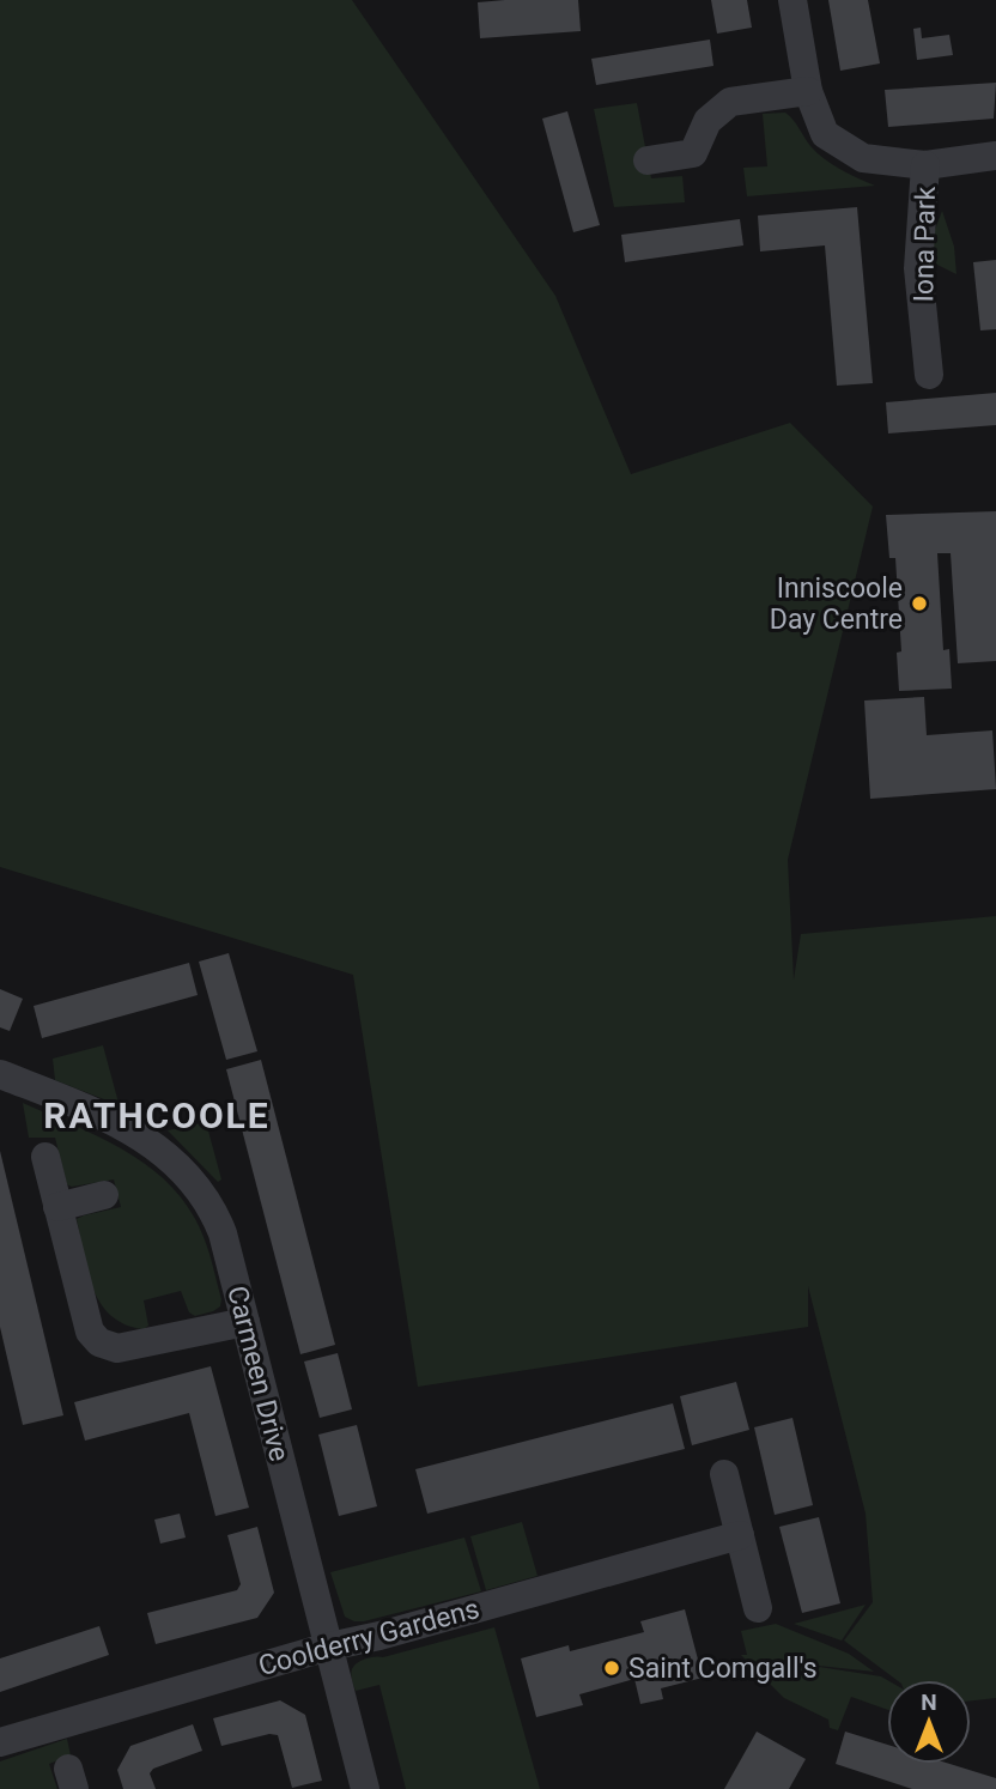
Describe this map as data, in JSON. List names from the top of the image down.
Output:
{
  "streets": {
    "street": ["Iona Park", "Carmeen Drive", "Coolderry Gardens"]
  },
  "crossings": [
    ["Carmeen Drive", "Coolderry Gardens"]
  ],
  "districts": ["RATHCOOLE"],
  "places": ["Inniscoole Day Centre", "Saint Comgall's"],
  "north": "top"
}
